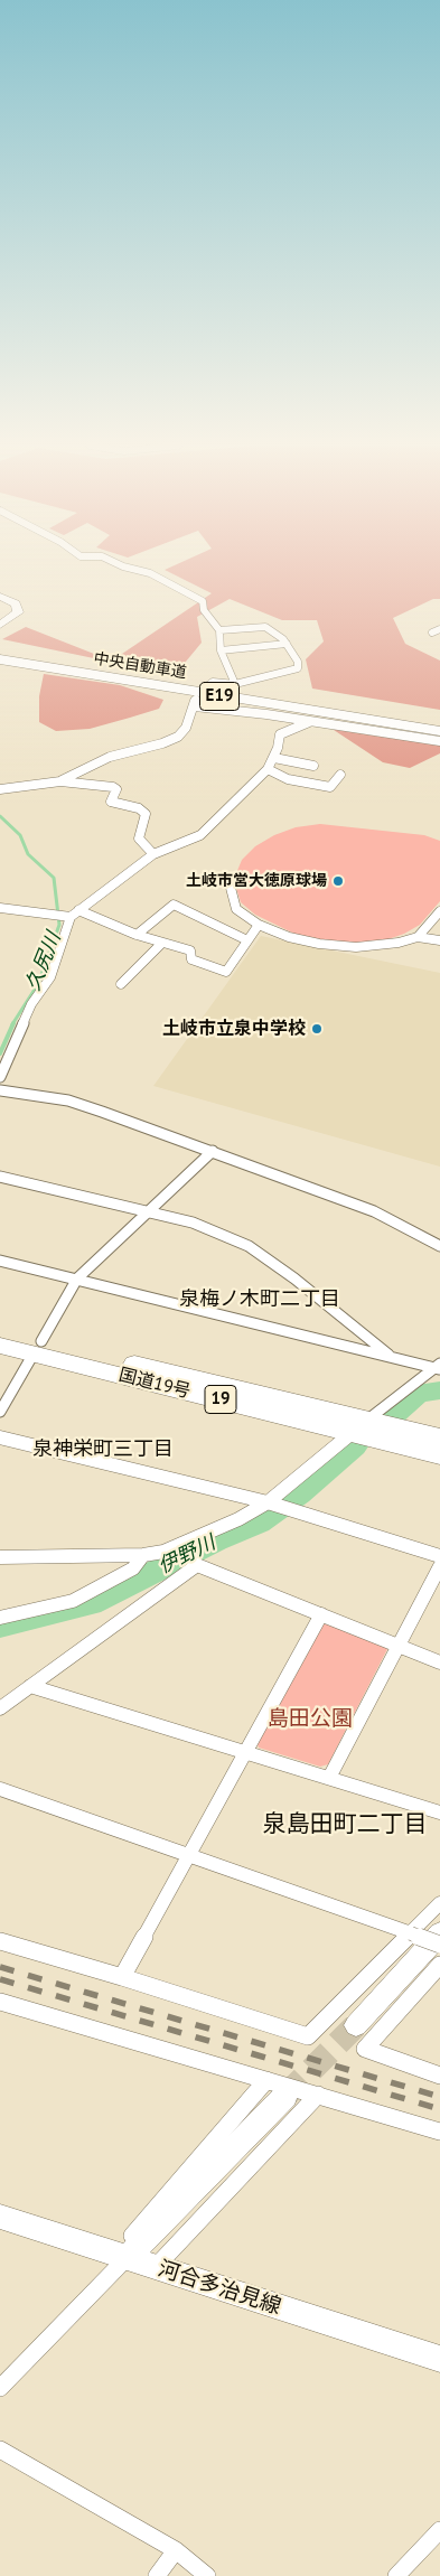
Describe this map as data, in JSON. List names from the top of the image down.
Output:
{
  "streets": {
    "highway": [
      "中央自動車道",
      "E19",
      "国道19号",
      "19"
    ],
    "street": ["河合多治見線"]
  },
  "districts": ["泉梅ノ木町二丁目", "泉神栄町三丁目", "泉島田町二丁目"],
  "water": ["久尻川", "伊野川"],
  "parks": ["島田公園"],
  "places": ["土岐市営大徳原球場", "土岐市立泉中学校"]
}
